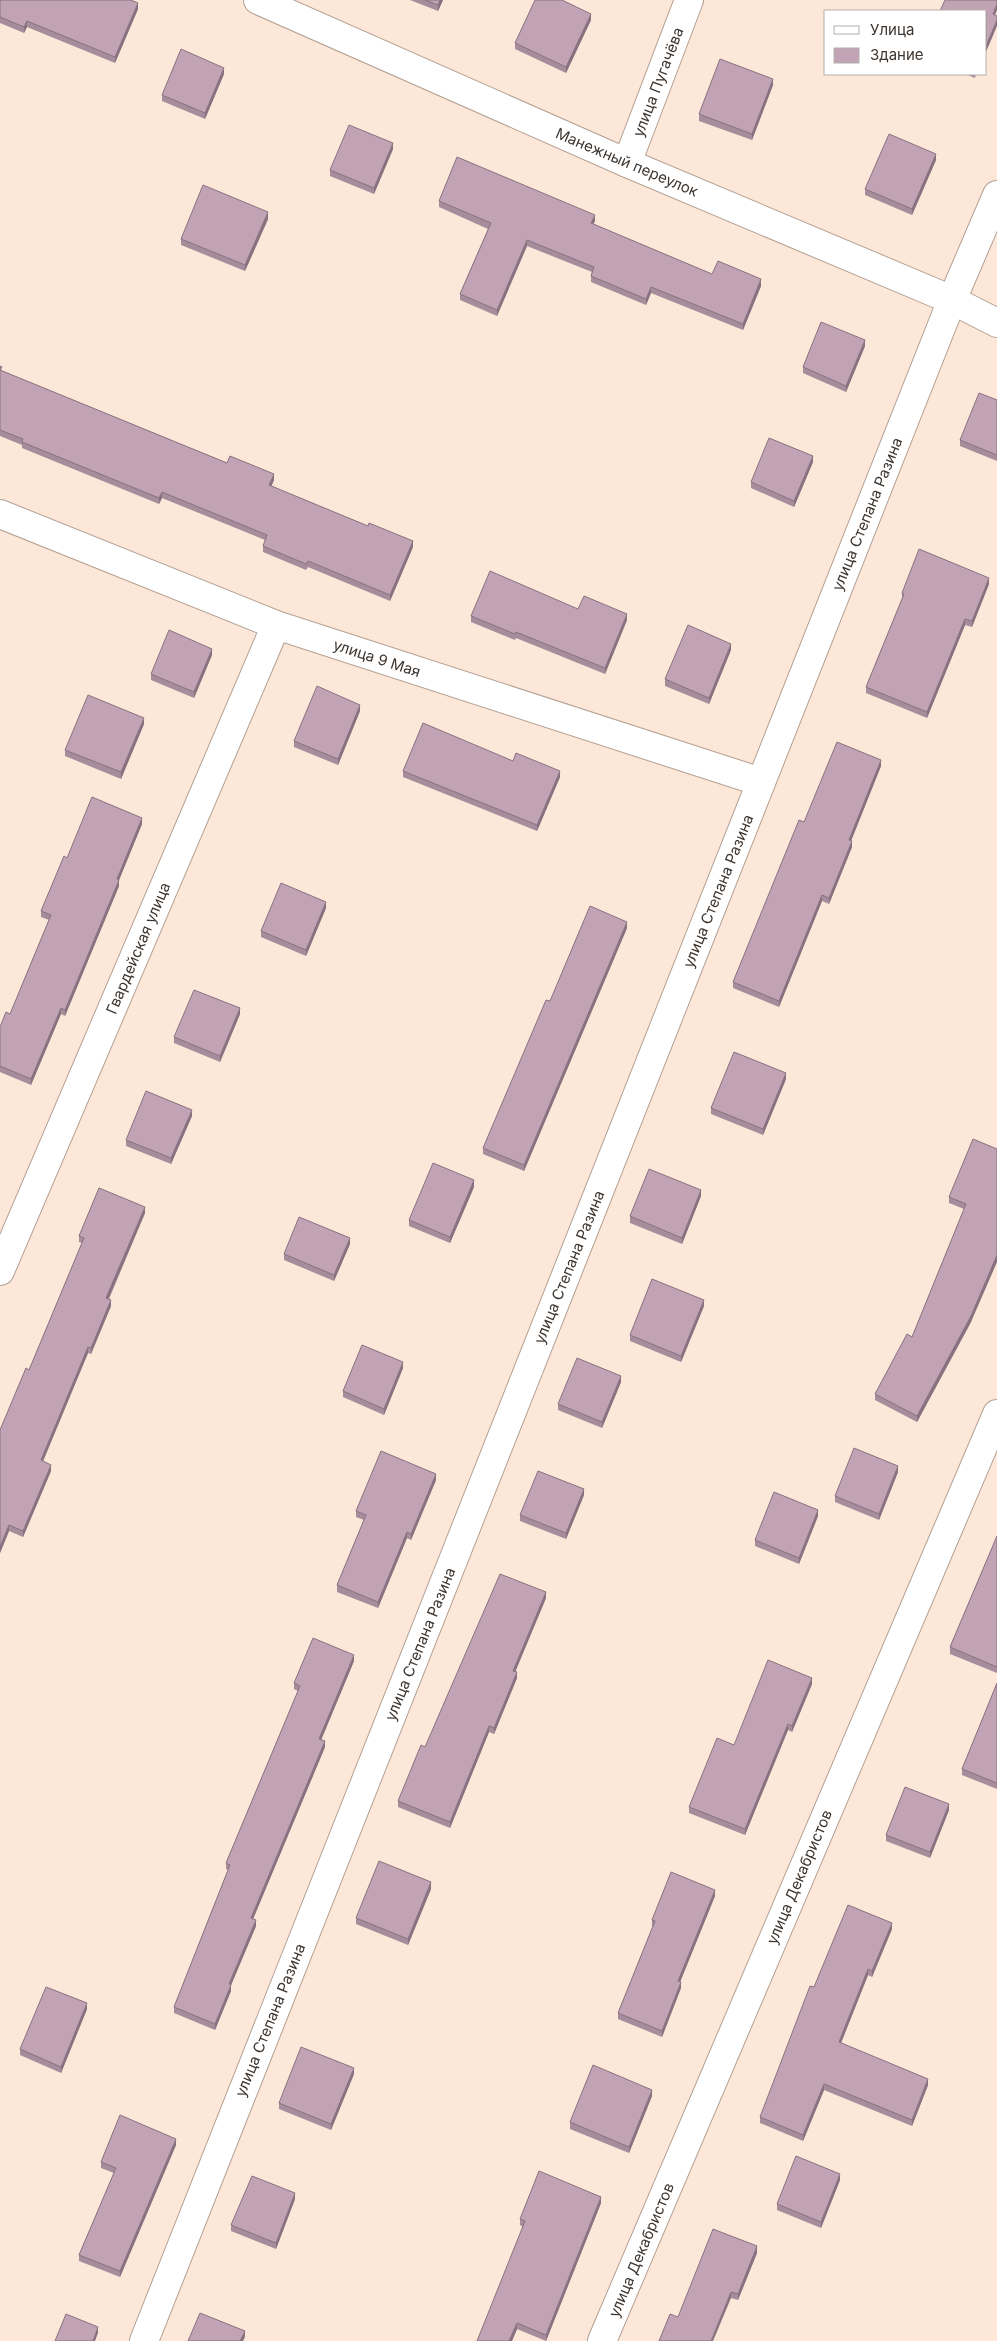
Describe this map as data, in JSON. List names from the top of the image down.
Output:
{
  "streets": {
    "street": [
      "улица Пугачёва",
      "Манежный переулок",
      "улица Степана Разина",
      "улица 9 Мая",
      "Гвардейская улица",
      "улица Декабристов"
    ]
  },
  "crossings": [
    ["улица Пугачёва", "Манежный переулок"],
    ["Манежный переулок", "улица Степана Разина"],
    ["улица Степана Разина", "улица 9 Мая"],
    ["улица 9 Мая", "Гвардейская улица"]
  ],
  "legend": ["Улица", "Здание"]
}
